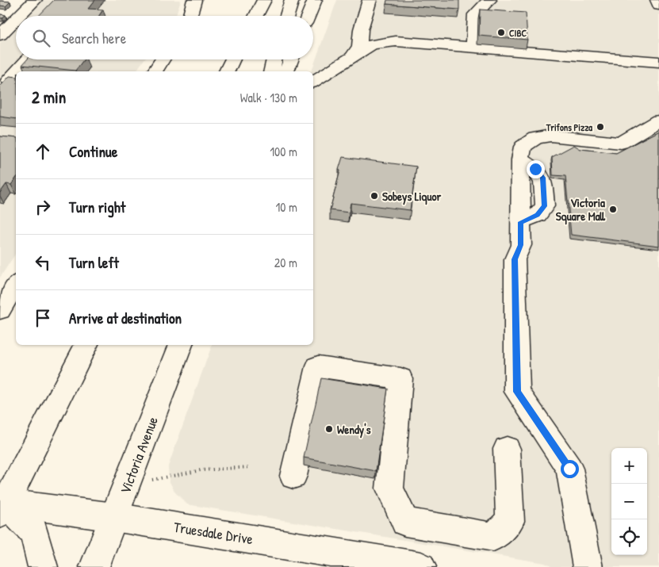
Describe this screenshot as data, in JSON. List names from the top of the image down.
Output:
{
  "streets": {
    "main road": ["Victoria Avenue", "Truesdale Drive"]
  },
  "crossings": [
    ["Victoria Avenue", "Truesdale Drive"]
  ],
  "places": [
    "CIBC",
    "Trifons Pizza",
    "Sobeys Liquor",
    "Victoria Square Mall",
    "Wendy's"
  ],
  "page": {
    "search": "Search here",
    "heading": ["2 min", "Walk · 130 m"],
    "list": [
      ["Continue", "100 m"],
      ["Turn right", "10 m"],
      ["Turn left", "20 m"],
      "Arrive at destination"
    ],
    "map_buttons": ["+", "−"]
  }
}
